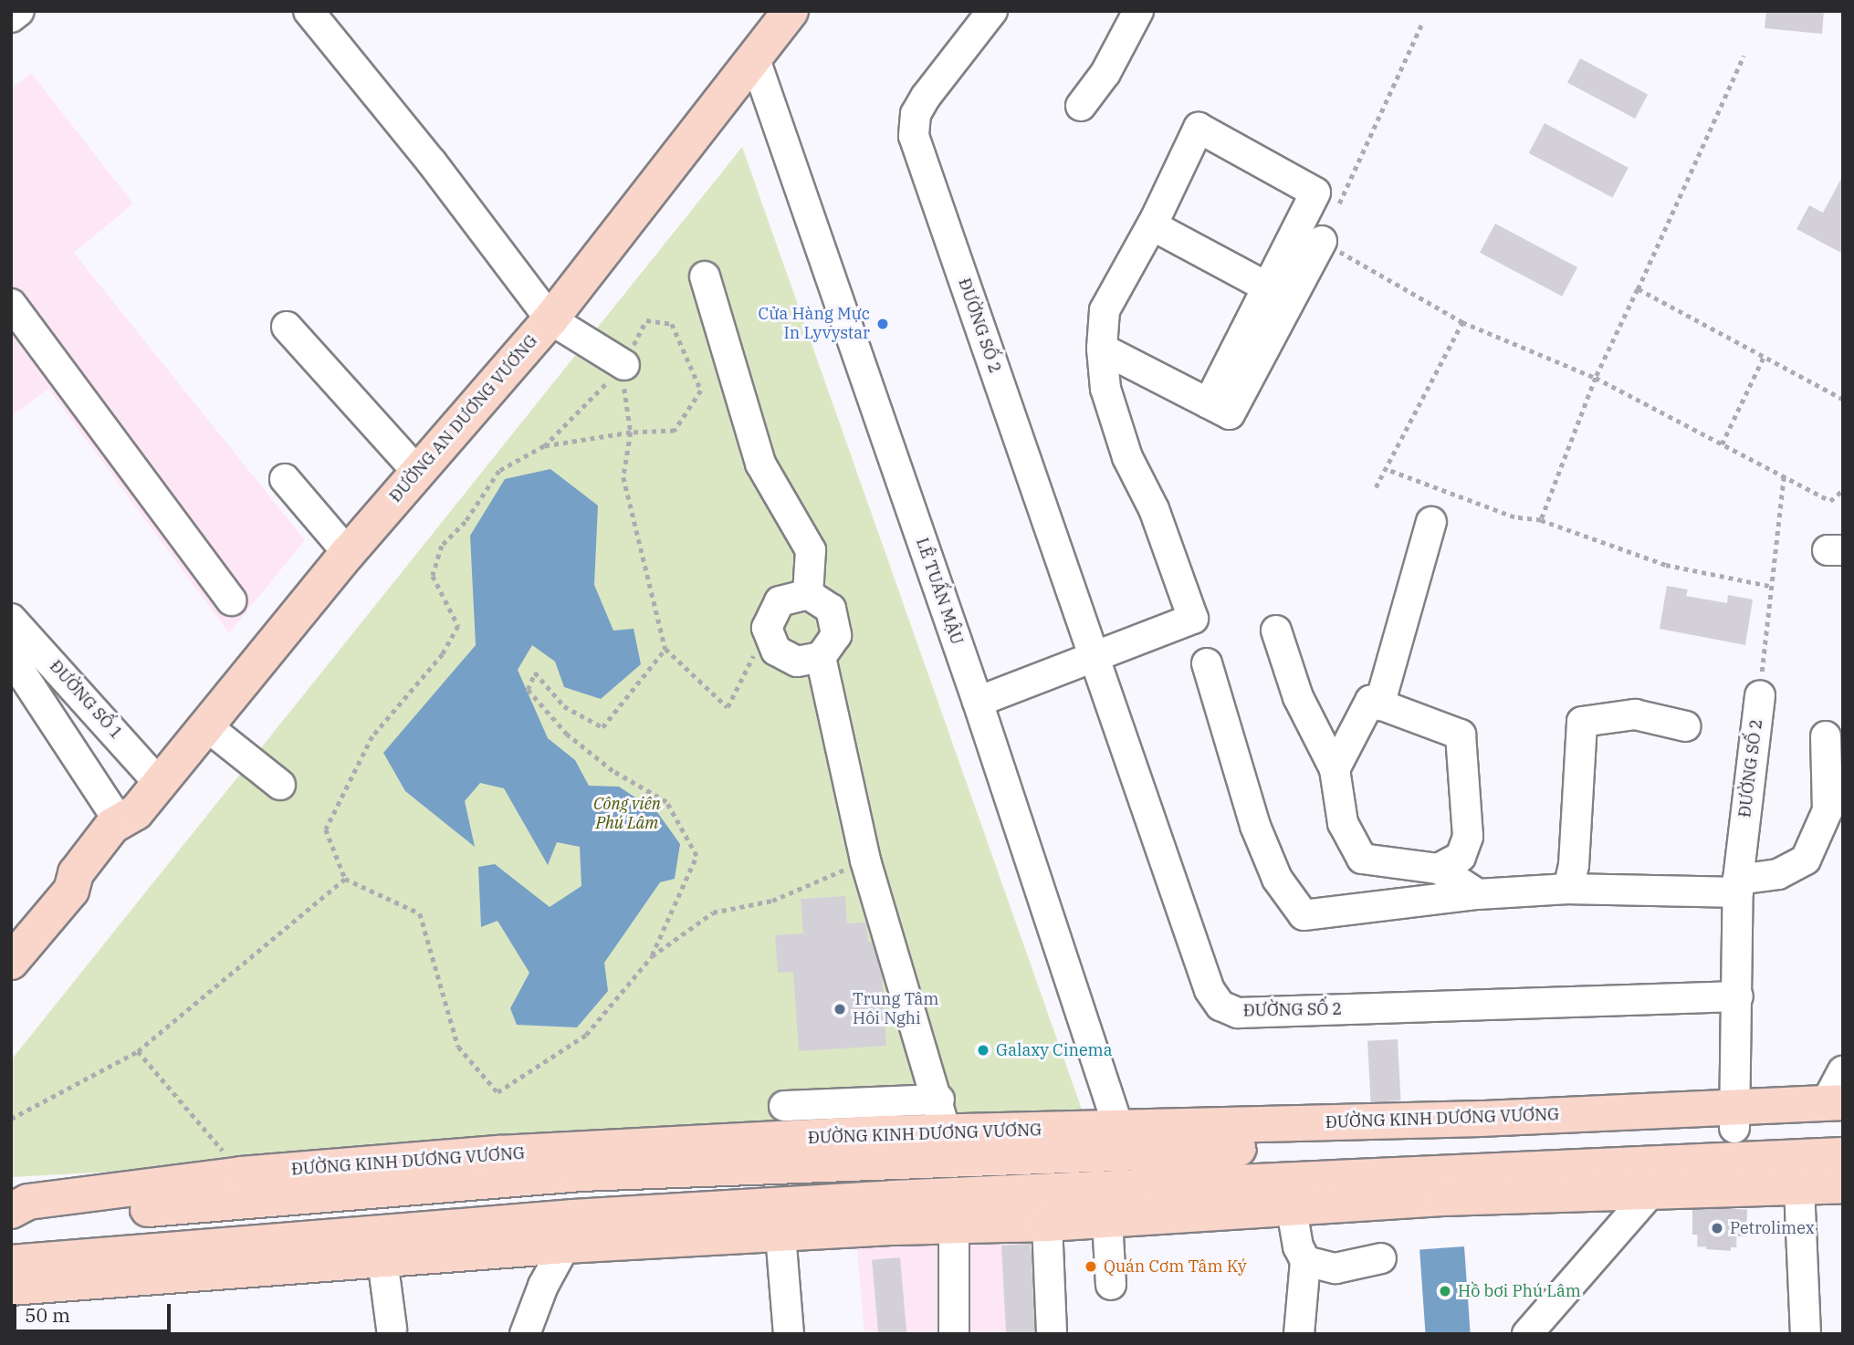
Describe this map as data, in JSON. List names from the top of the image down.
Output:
{
  "streets": {
    "main road": ["ĐƯỜNG AN DƯƠNG VƯƠNG", "ĐƯỜNG KINH DƯƠNG VƯƠNG"],
    "street": ["ĐƯỜNG SỐ 2", "LÊ TUẤN MẬU", "ĐƯỜNG SỐ 1"]
  },
  "crossings": [
    ["ĐƯỜNG SỐ 2", "ĐƯỜNG KINH DƯƠNG VƯƠNG"],
    ["ĐƯỜNG AN DƯƠNG VƯƠNG", "LÊ TUẤN MẬU"],
    ["ĐƯỜNG AN DƯƠNG VƯƠNG", "ĐƯỜNG SỐ 1"],
    ["LÊ TUẤN MẬU", "ĐƯỜNG KINH DƯƠNG VƯƠNG"]
  ],
  "parks": ["Công viên Phú Lâm"],
  "places": [
    "Cửa Hàng Mực In Lyvystar",
    "Trung Tâm Hôi Nghi",
    "Galaxy Cinema",
    "Petrolimex",
    "Quán Cơm Tâm Ký",
    "Hồ bơi Phú Lâm"
  ],
  "scale_bar": "50 m"
}
